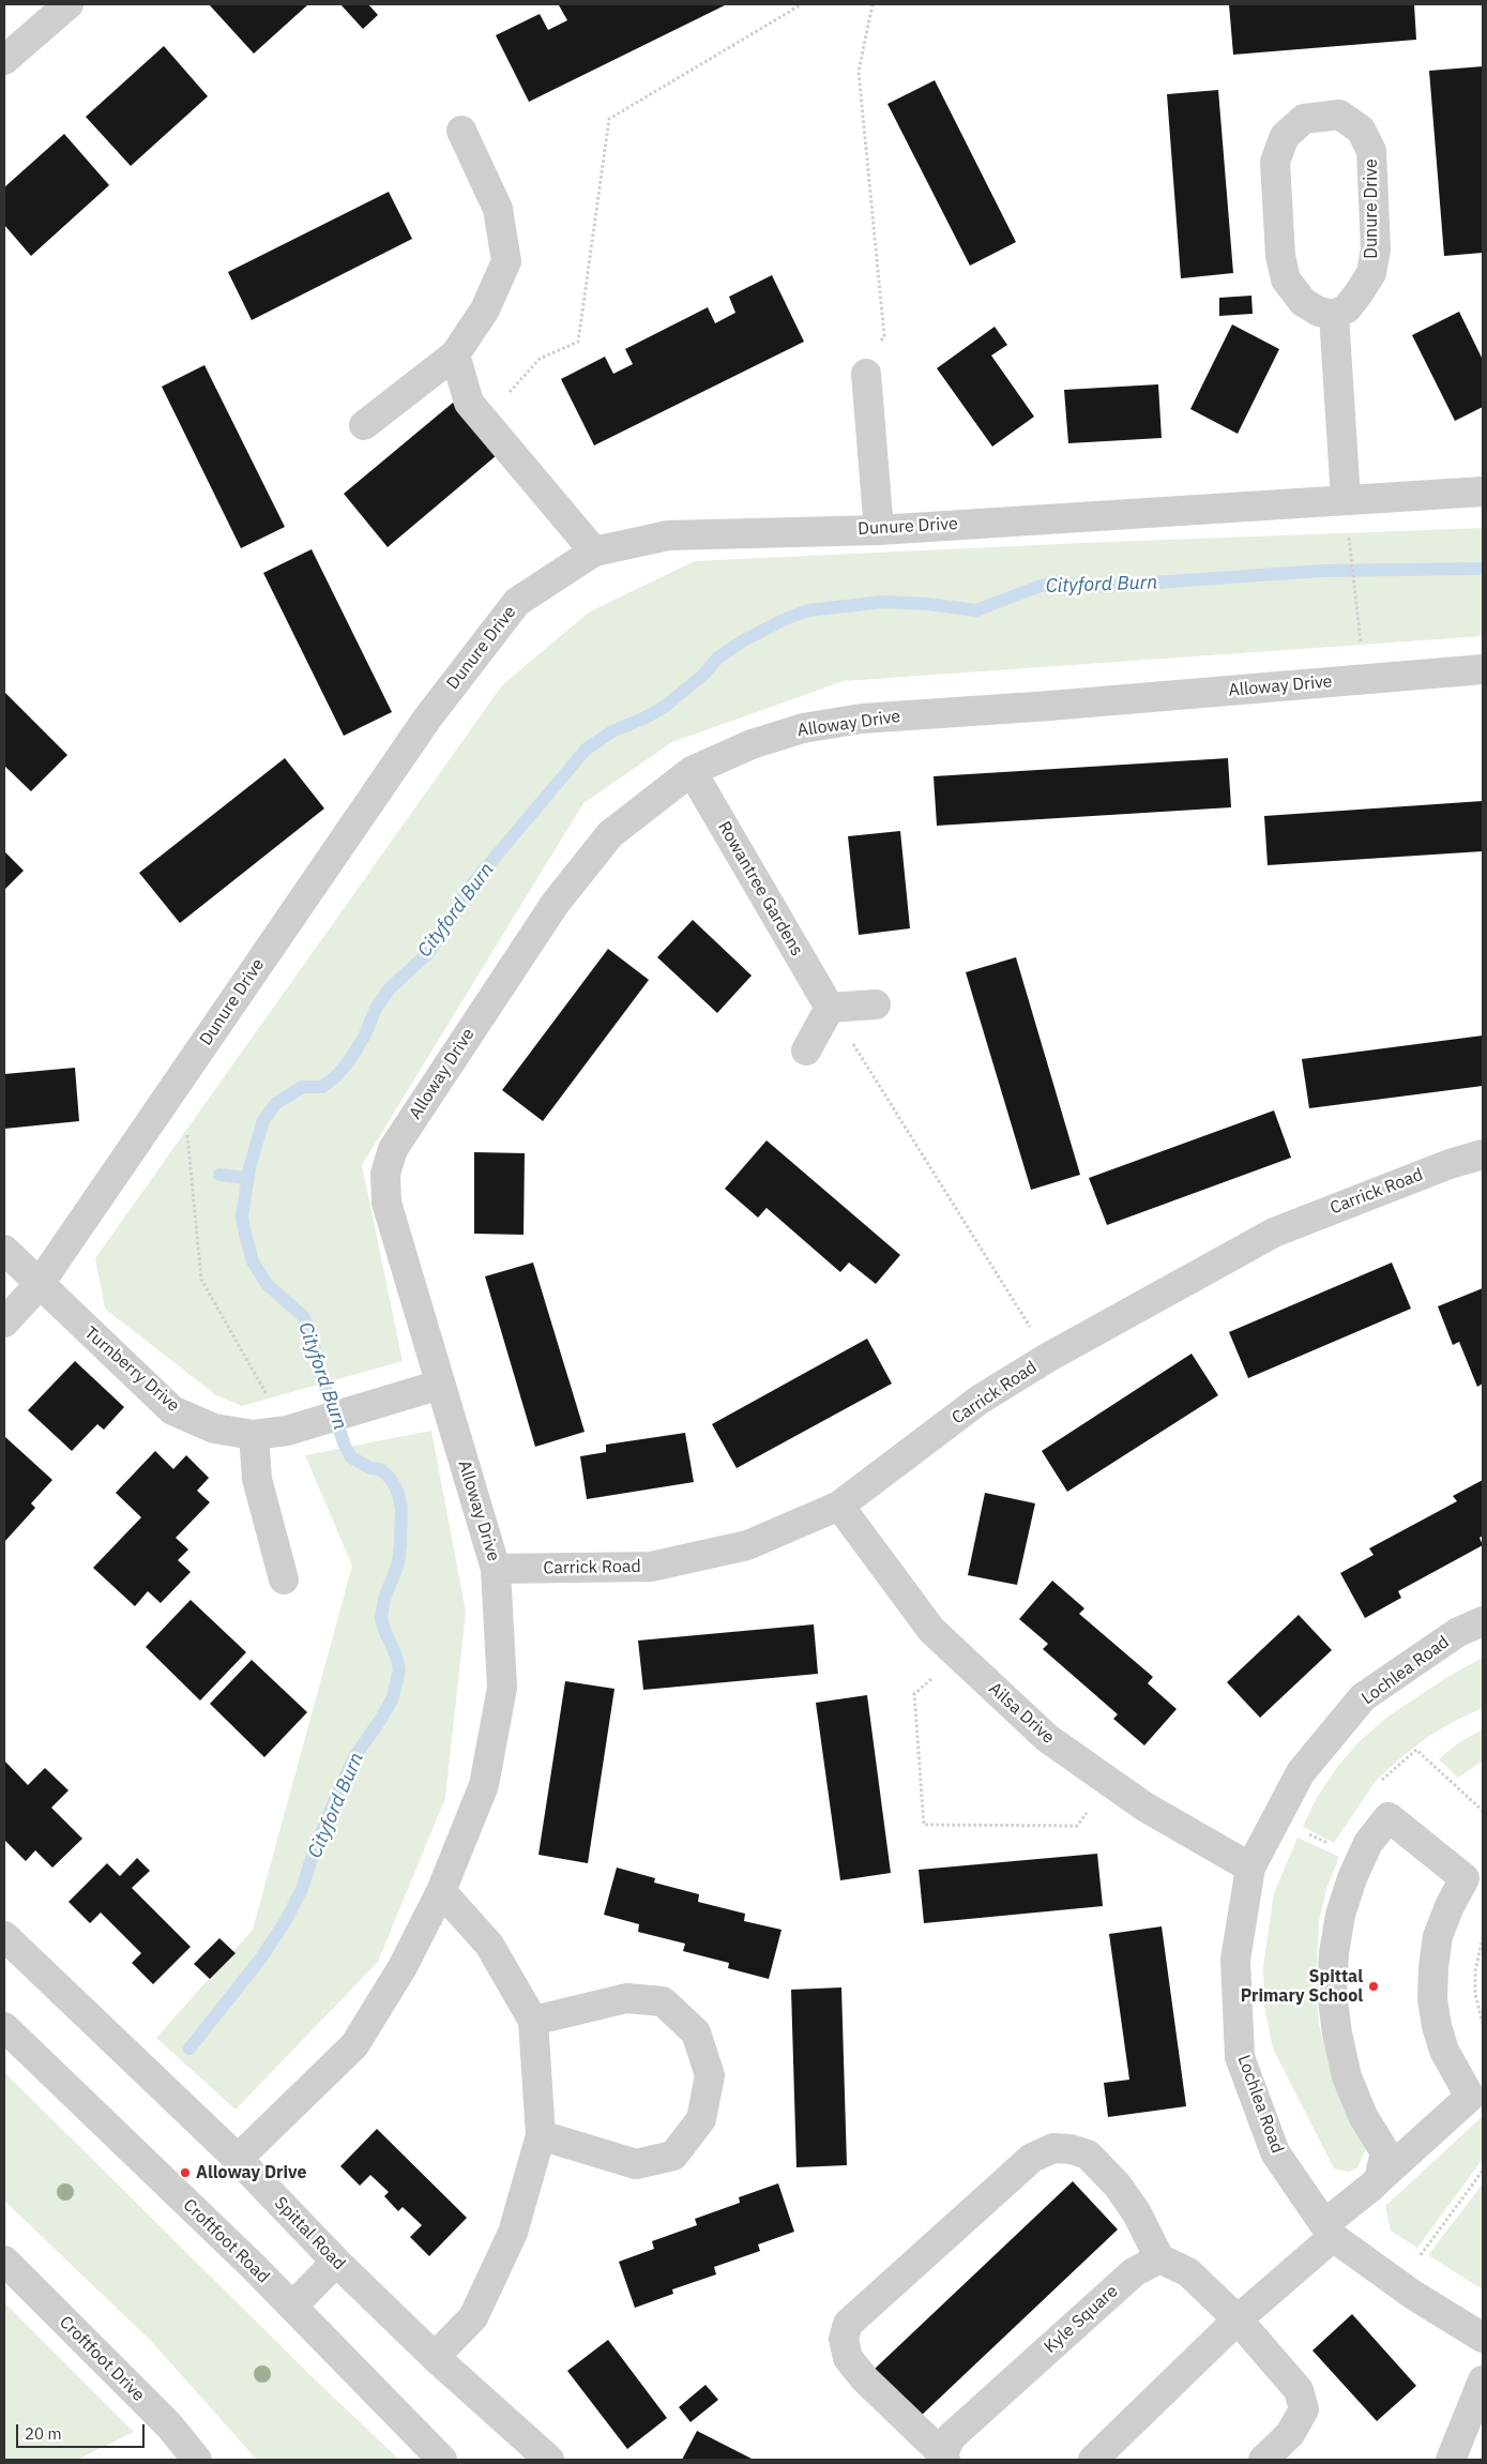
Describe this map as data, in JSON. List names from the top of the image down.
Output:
{
  "streets": {
    "street": [
      "Dunure Drive",
      "Alloway Drive",
      "Rowantree Gardens",
      "Carrick Road",
      "Turnberry Drive",
      "Lochlea Road",
      "Ailsa Drive",
      "Spittal Road",
      "Croftfoot Road",
      "Kyle Square",
      "Croftfoot Drive"
    ]
  },
  "crossings": [
    ["Dunure Drive", "Turnberry Drive"],
    ["Alloway Drive", "Rowantree Gardens"],
    ["Alloway Drive", "Carrick Road"],
    ["Alloway Drive", "Turnberry Drive"],
    ["Alloway Drive", "Spittal Road"],
    ["Carrick Road", "Ailsa Drive"],
    ["Lochlea Road", "Ailsa Drive"]
  ],
  "water": ["Cityford Burn"],
  "places": ["Spittal Primary School", "Alloway Drive"],
  "scale_bar": "20 m"
}
